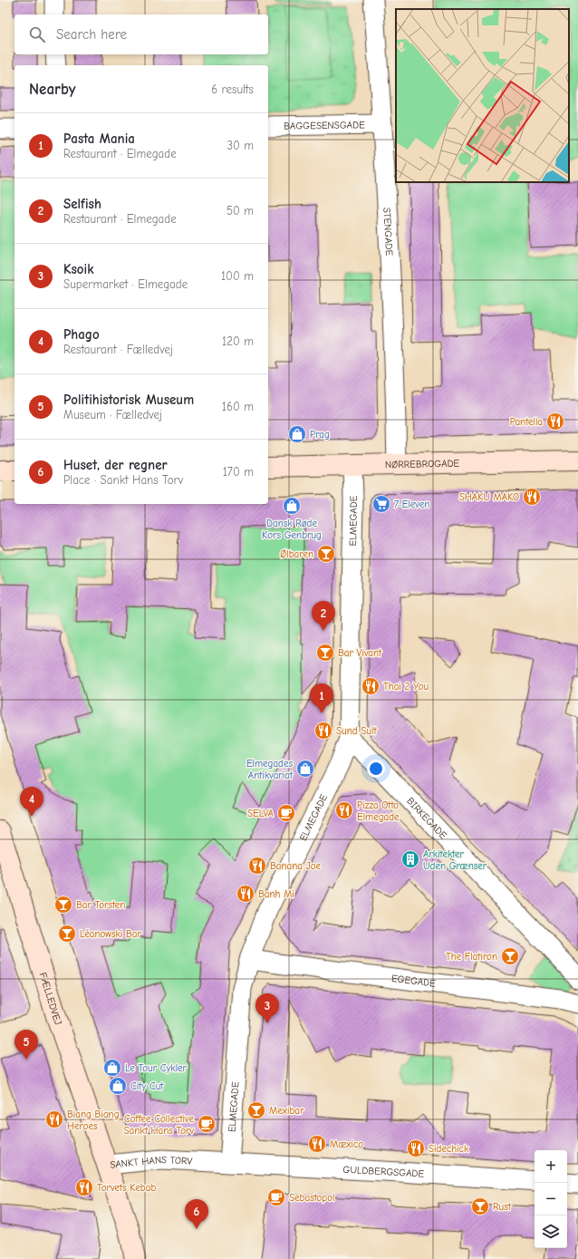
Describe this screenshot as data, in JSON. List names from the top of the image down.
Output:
{
  "streets": {
    "street": [
      "BAGGESENSGADE",
      "STENGADE",
      "NØRREBROGADE",
      "ELMEGADE",
      "BIRKEGADE",
      "EGEGADE",
      "FÆLLEDVEJ",
      "SANKT HANS TORV",
      "GULDBERGSGADE"
    ]
  },
  "crossings": [
    ["BAGGESENSGADE", "STENGADE"],
    ["STENGADE", "NØRREBROGADE"],
    ["NØRREBROGADE", "ELMEGADE"],
    ["ELMEGADE", "BIRKEGADE"],
    ["ELMEGADE", "EGEGADE"],
    ["ELMEGADE", "SANKT HANS TORV"],
    ["ELMEGADE", "GULDBERGSGADE"],
    ["FÆLLEDVEJ", "SANKT HANS TORV"],
    ["SANKT HANS TORV", "GULDBERGSGADE"]
  ],
  "places": {
    "restaurant": [
      "Pantella",
      "SHAKU MAKO",
      "Thai 2 You",
      "Sund Sult",
      "Pizza Otto Elmegade",
      "Banana Joe",
      "Banh Mi",
      "Biang Biang Heroes",
      "Mæxico",
      "Sidechick",
      "Torvets Kebab"
    ],
    "shop": [
      "Prag",
      "Dansk Røde Kors Genbrug",
      "Elmegades Antikvariat",
      "Le Tour Cykler",
      "City Cut"
    ],
    "supermarket": ["7-Eleven"],
    "bar": [
      "Ølbaren",
      "Bar Vivant",
      "Bar Torsten",
      "Léanowski Bar",
      "The Flatiron",
      "Mexibar",
      "Rust"
    ],
    "cafe": ["SELVA", "Coffee Collective Sankt Hans Torv", "Sebastopol"],
    "building": ["Arkitekter Uden Grænser"]
  },
  "page": {
    "search": "Search here",
    "heading": ["Nearby", "6 results"],
    "list": [
      {
        "mark": "1",
        "name": "Pasta Mania",
        "note": "Restaurant · Elmegade",
        "value": "30 m"
      },
      {
        "mark": "2",
        "name": "Selfish",
        "note": "Restaurant · Elmegade",
        "value": "50 m"
      },
      {
        "mark": "3",
        "name": "Ksoik",
        "note": "Supermarket · Elmegade",
        "value": "100 m"
      },
      {
        "mark": "4",
        "name": "Phago",
        "note": "Restaurant · Fælledvej",
        "value": "120 m"
      },
      {
        "mark": "5",
        "name": "Politihistorisk Museum",
        "note": "Museum · Fælledvej",
        "value": "160 m"
      },
      {
        "mark": "6",
        "name": "Huset, der regner",
        "note": "Place · Sankt Hans Torv",
        "value": "170 m"
      }
    ],
    "pins": [
      "2",
      "1",
      "4",
      "3",
      "5",
      "6"
    ],
    "map_buttons": ["+", "−"]
  }
}
